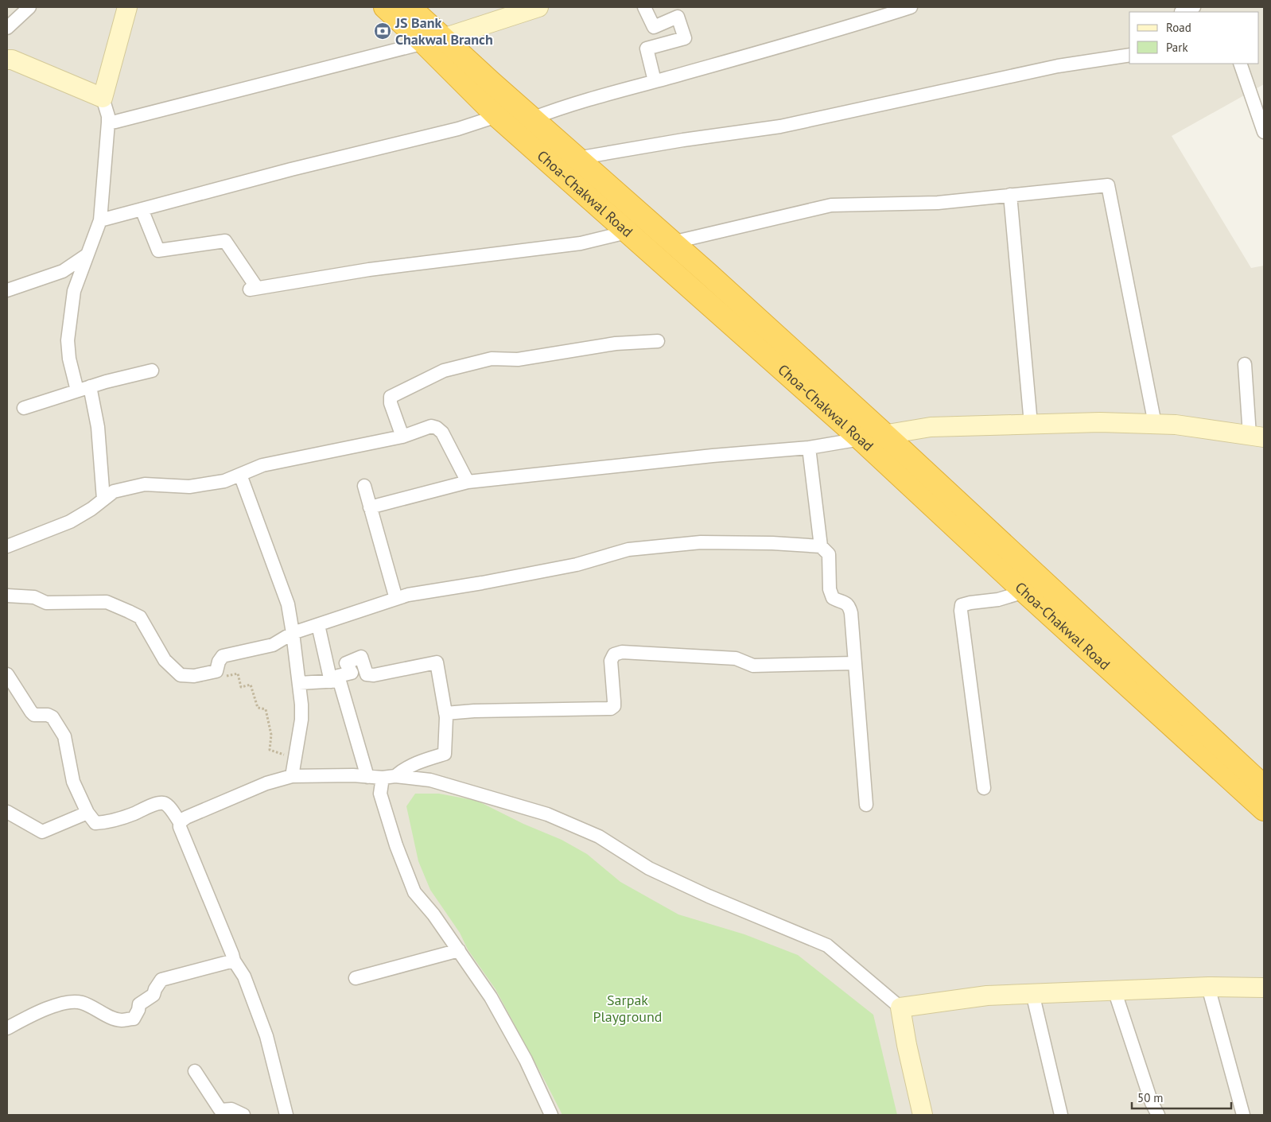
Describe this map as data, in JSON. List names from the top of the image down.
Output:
{
  "streets": {
    "highway": ["Choa-Chakwal Road"]
  },
  "parks": ["Sarpak Playground"],
  "places": {
    "bank": ["JS Bank Chakwal Branch"]
  },
  "legend": ["Road", "Park"],
  "scale_bar": "50 m"
}
